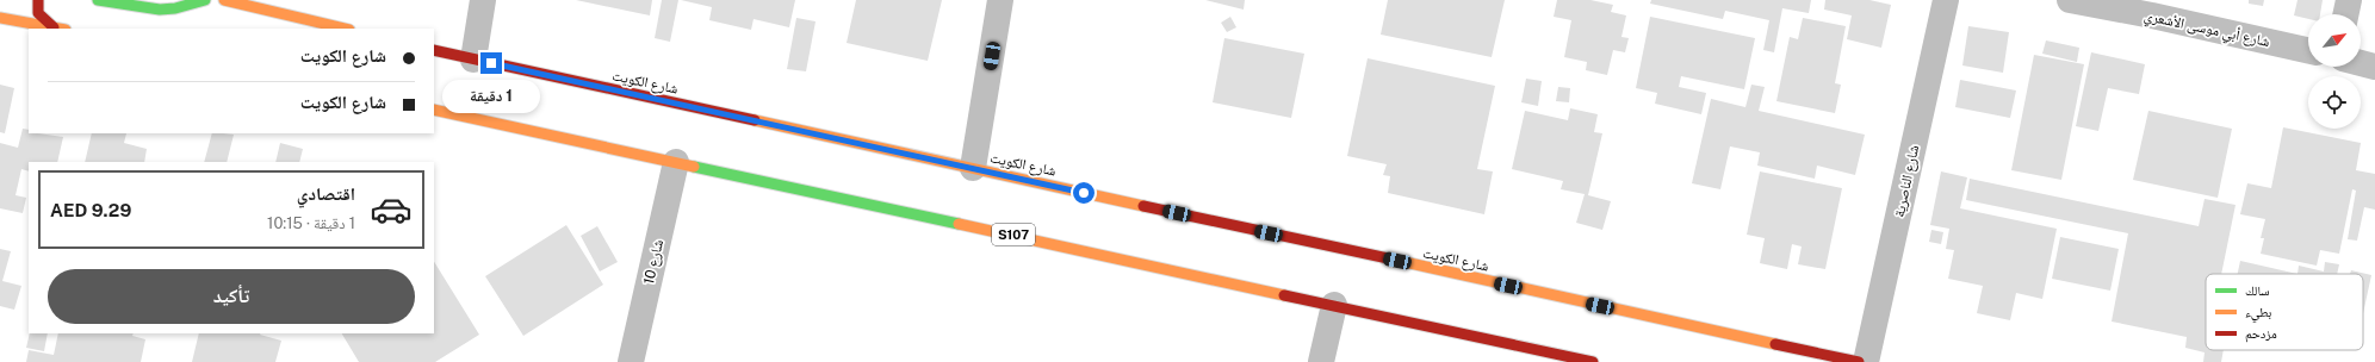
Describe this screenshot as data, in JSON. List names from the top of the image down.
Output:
{
  "streets": {
    "main road": ["شارع الكويت", "S107"],
    "street": ["شارع أبي موسى الأشعري", "شارع الناصرية", "شارع 10"]
  },
  "crossings": [
    ["S107", "شارع 10"]
  ],
  "legend": ["سالك", "بطيء", "مزدحم"],
  "north": "top right",
  "page": {
    "banner": ["شارع الكويت", "شارع الكويت"],
    "bubble": "1 دقيقة",
    "list": [
      {
        "name": "اقتصادي",
        "note": "1 دقيقة · 10:15",
        "value": "AED 9.29"
      }
    ],
    "buttons": "تأكيد"
  }
}
